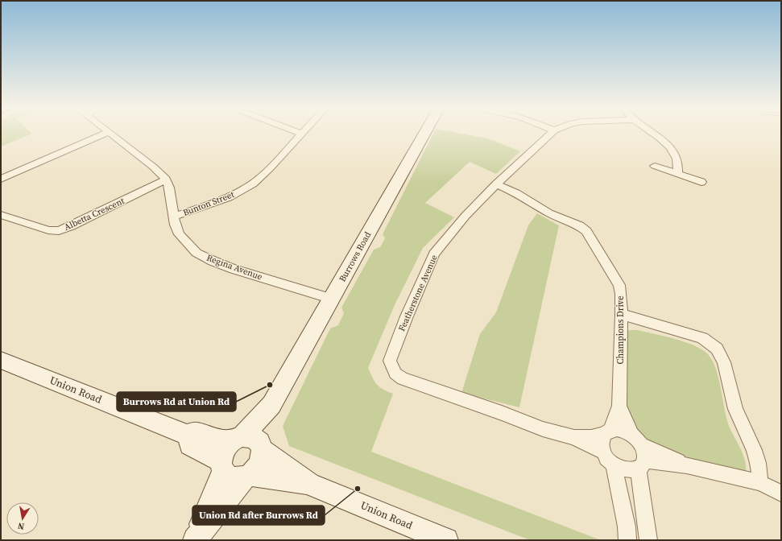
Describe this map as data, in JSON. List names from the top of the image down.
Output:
{
  "streets": {
    "main road": ["Burrows Road", "Union Road"],
    "street": [
      "Bunton Street",
      "Albetta Crescent",
      "Regina Avenue",
      "Featherstone Avenue",
      "Champions Drive"
    ]
  },
  "crossings": [
    ["Bunton Street", "Regina Avenue"],
    ["Albetta Crescent", "Regina Avenue"],
    ["Burrows Road", "Regina Avenue"],
    ["Burrows Road", "Union Road"],
    ["Featherstone Avenue", "Champions Drive"]
  ],
  "places": ["Burrows Rd at Union Rd", "Union Rd after Burrows Rd"],
  "north": "bottom"
}
